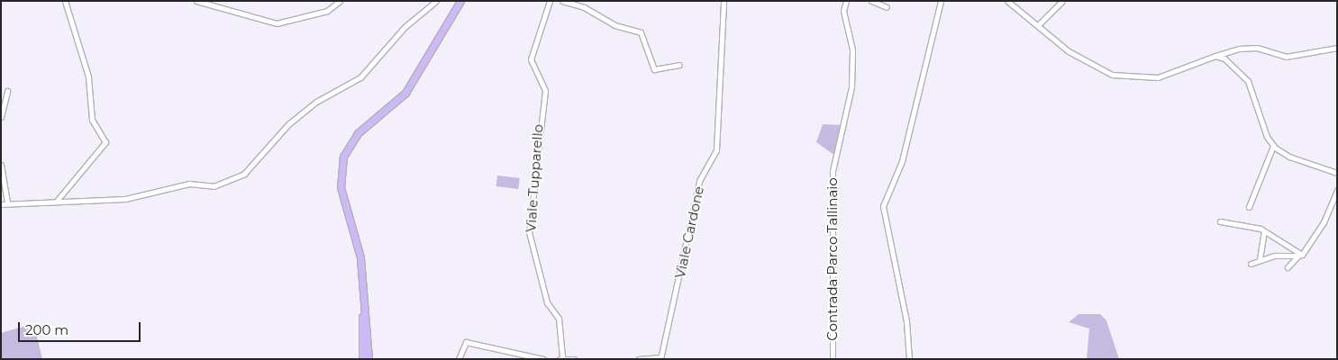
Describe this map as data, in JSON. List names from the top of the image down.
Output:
{
  "streets": {
    "street": ["Viale Tupparello", "Viale Cardone", "Contrada Parco Tallinaio"]
  },
  "scale_bar": "200 m"
}
